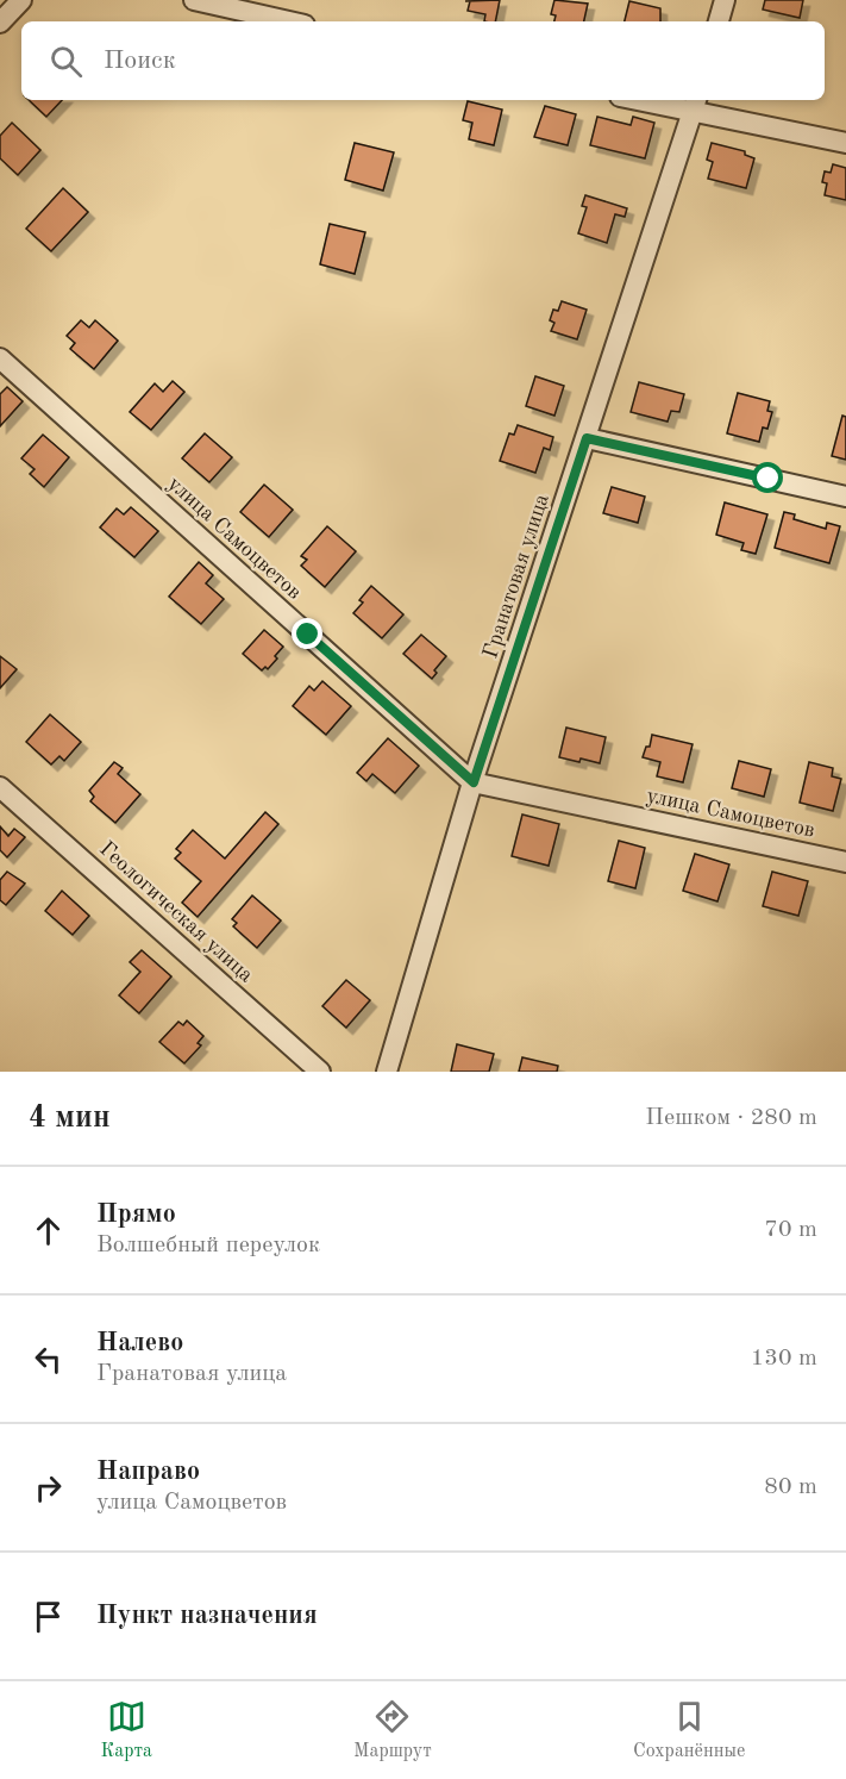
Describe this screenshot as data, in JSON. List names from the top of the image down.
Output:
{
  "streets": {
    "street": ["улица Самоцветов", "Гранатовая улица", "Геологическая улица"]
  },
  "crossings": [
    ["улица Самоцветов", "Гранатовая улица"]
  ],
  "page": {
    "search": "Поиск",
    "heading": ["4 мин", "Пешком · 280 m"],
    "list": [
      ["Прямо", "Волшебный переулок", "70 m"],
      ["Налево", "Гранатовая улица", "130 m"],
      ["Направо", "улица Самоцветов", "80 m"],
      "Пункт назначения"
    ],
    "nav": ["Карта", "Маршрут", "Сохранённые"]
  }
}
